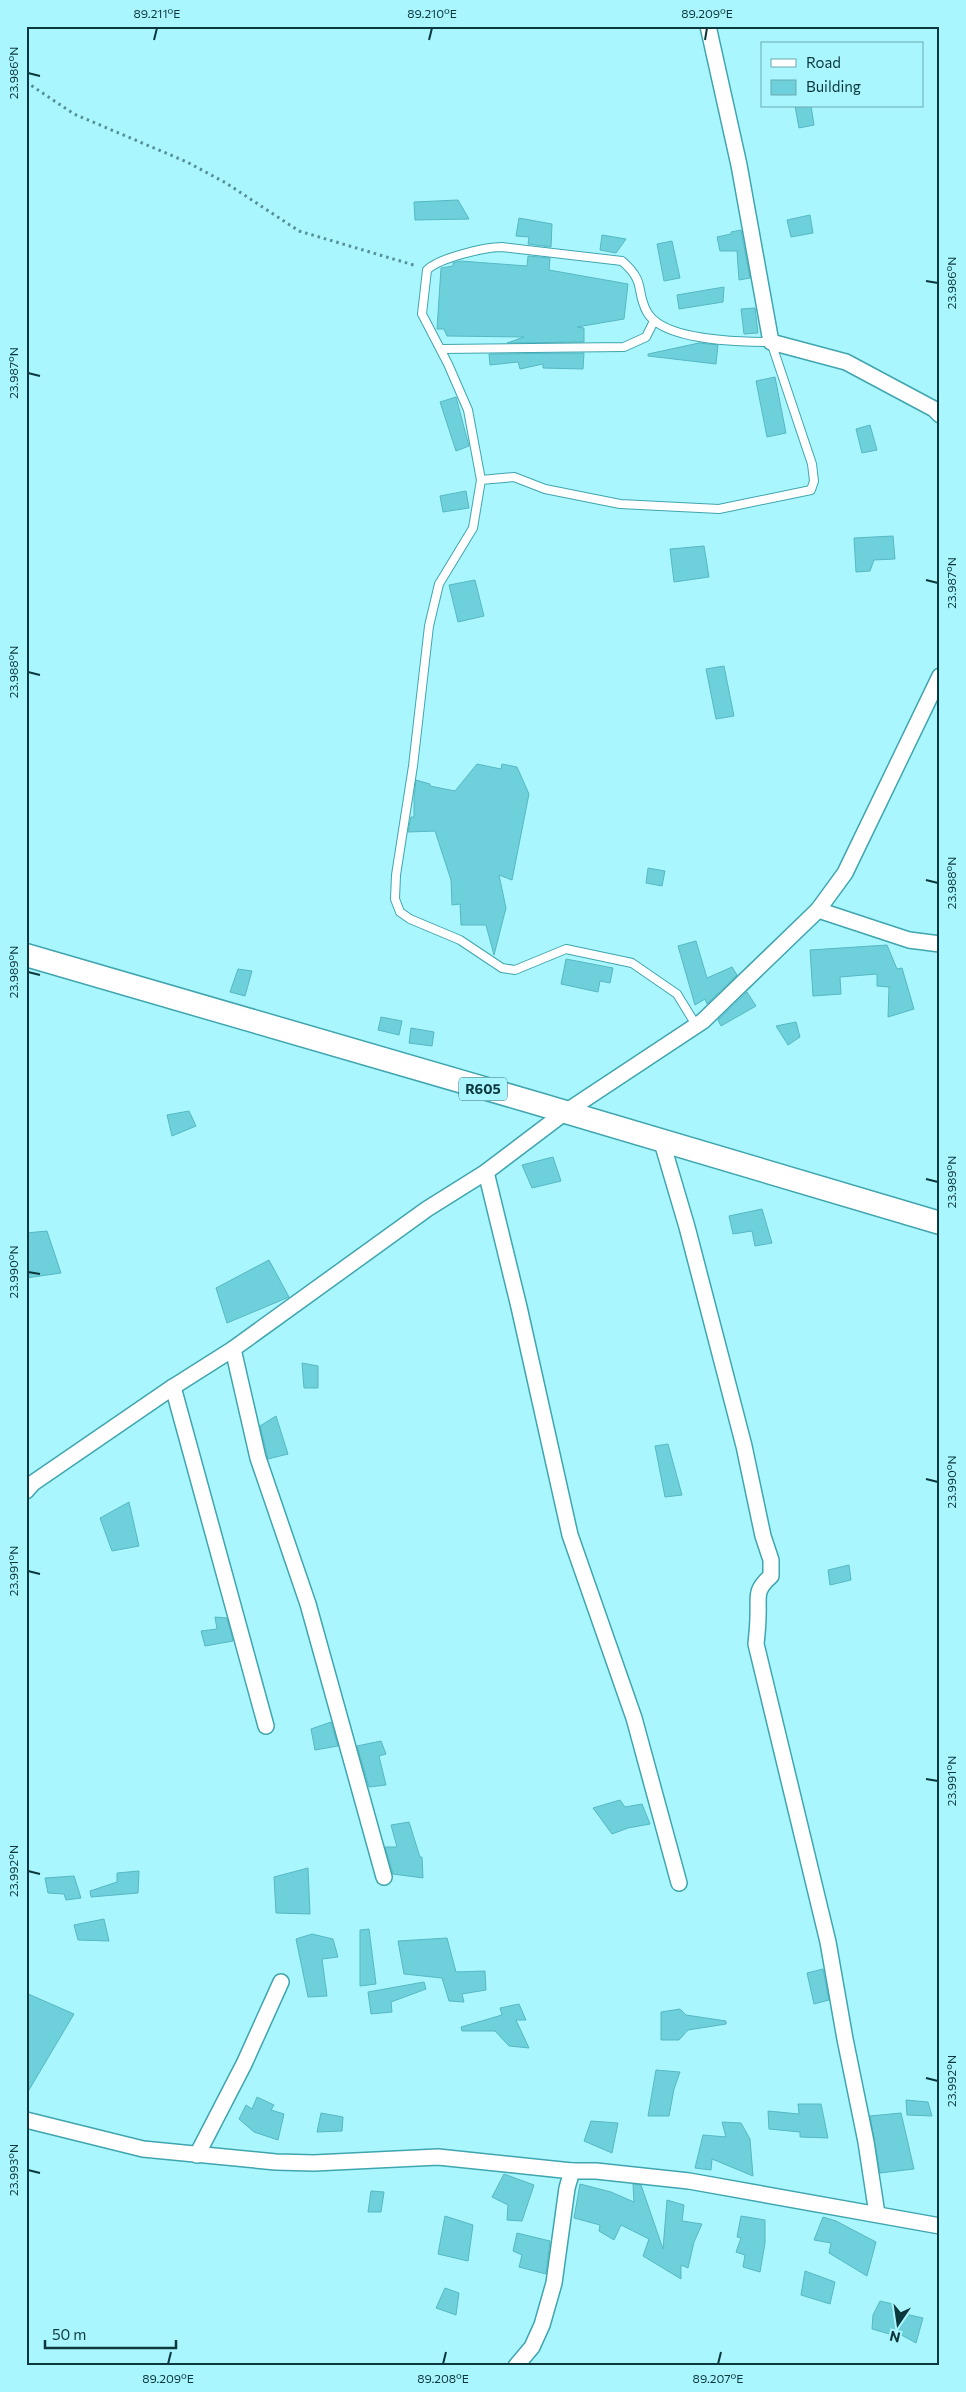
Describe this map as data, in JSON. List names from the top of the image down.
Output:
{
  "streets": {
    "main road": ["R605"]
  },
  "legend": ["Road", "Building"],
  "scale_bar": "50 m",
  "north": "bottom",
  "coordinates": [
    "89.211°E",
    "89.210°E",
    "89.209°E",
    "23.986°N",
    "23.987°N",
    "23.988°N",
    "23.989°N",
    "23.990°N",
    "23.991°N",
    "23.992°N",
    "23.993°N",
    "89.208°E",
    "89.207°E"
  ]
}
